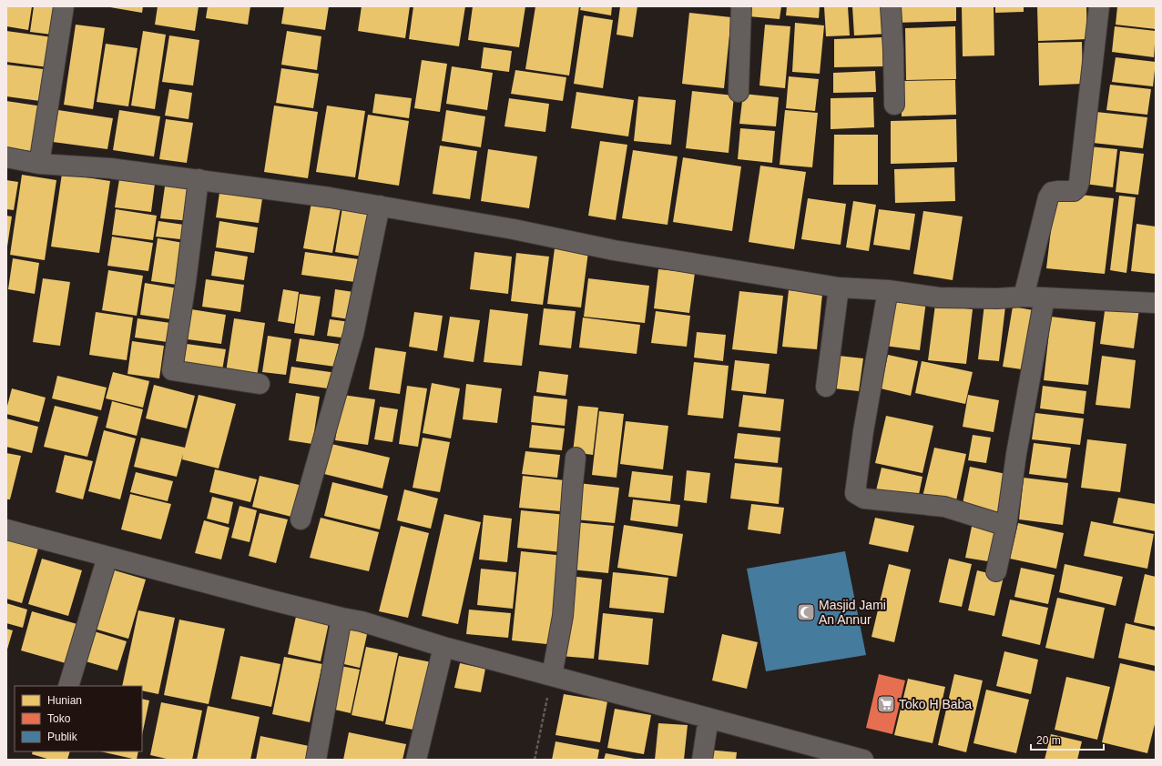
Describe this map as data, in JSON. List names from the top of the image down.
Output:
{
  "places": {
    "mosque": ["Masjid Jami An Annur"],
    "supermarket": ["Toko H Baba"]
  },
  "legend": ["Hunian", "Toko", "Publik"],
  "scale_bar": "20 m"
}
